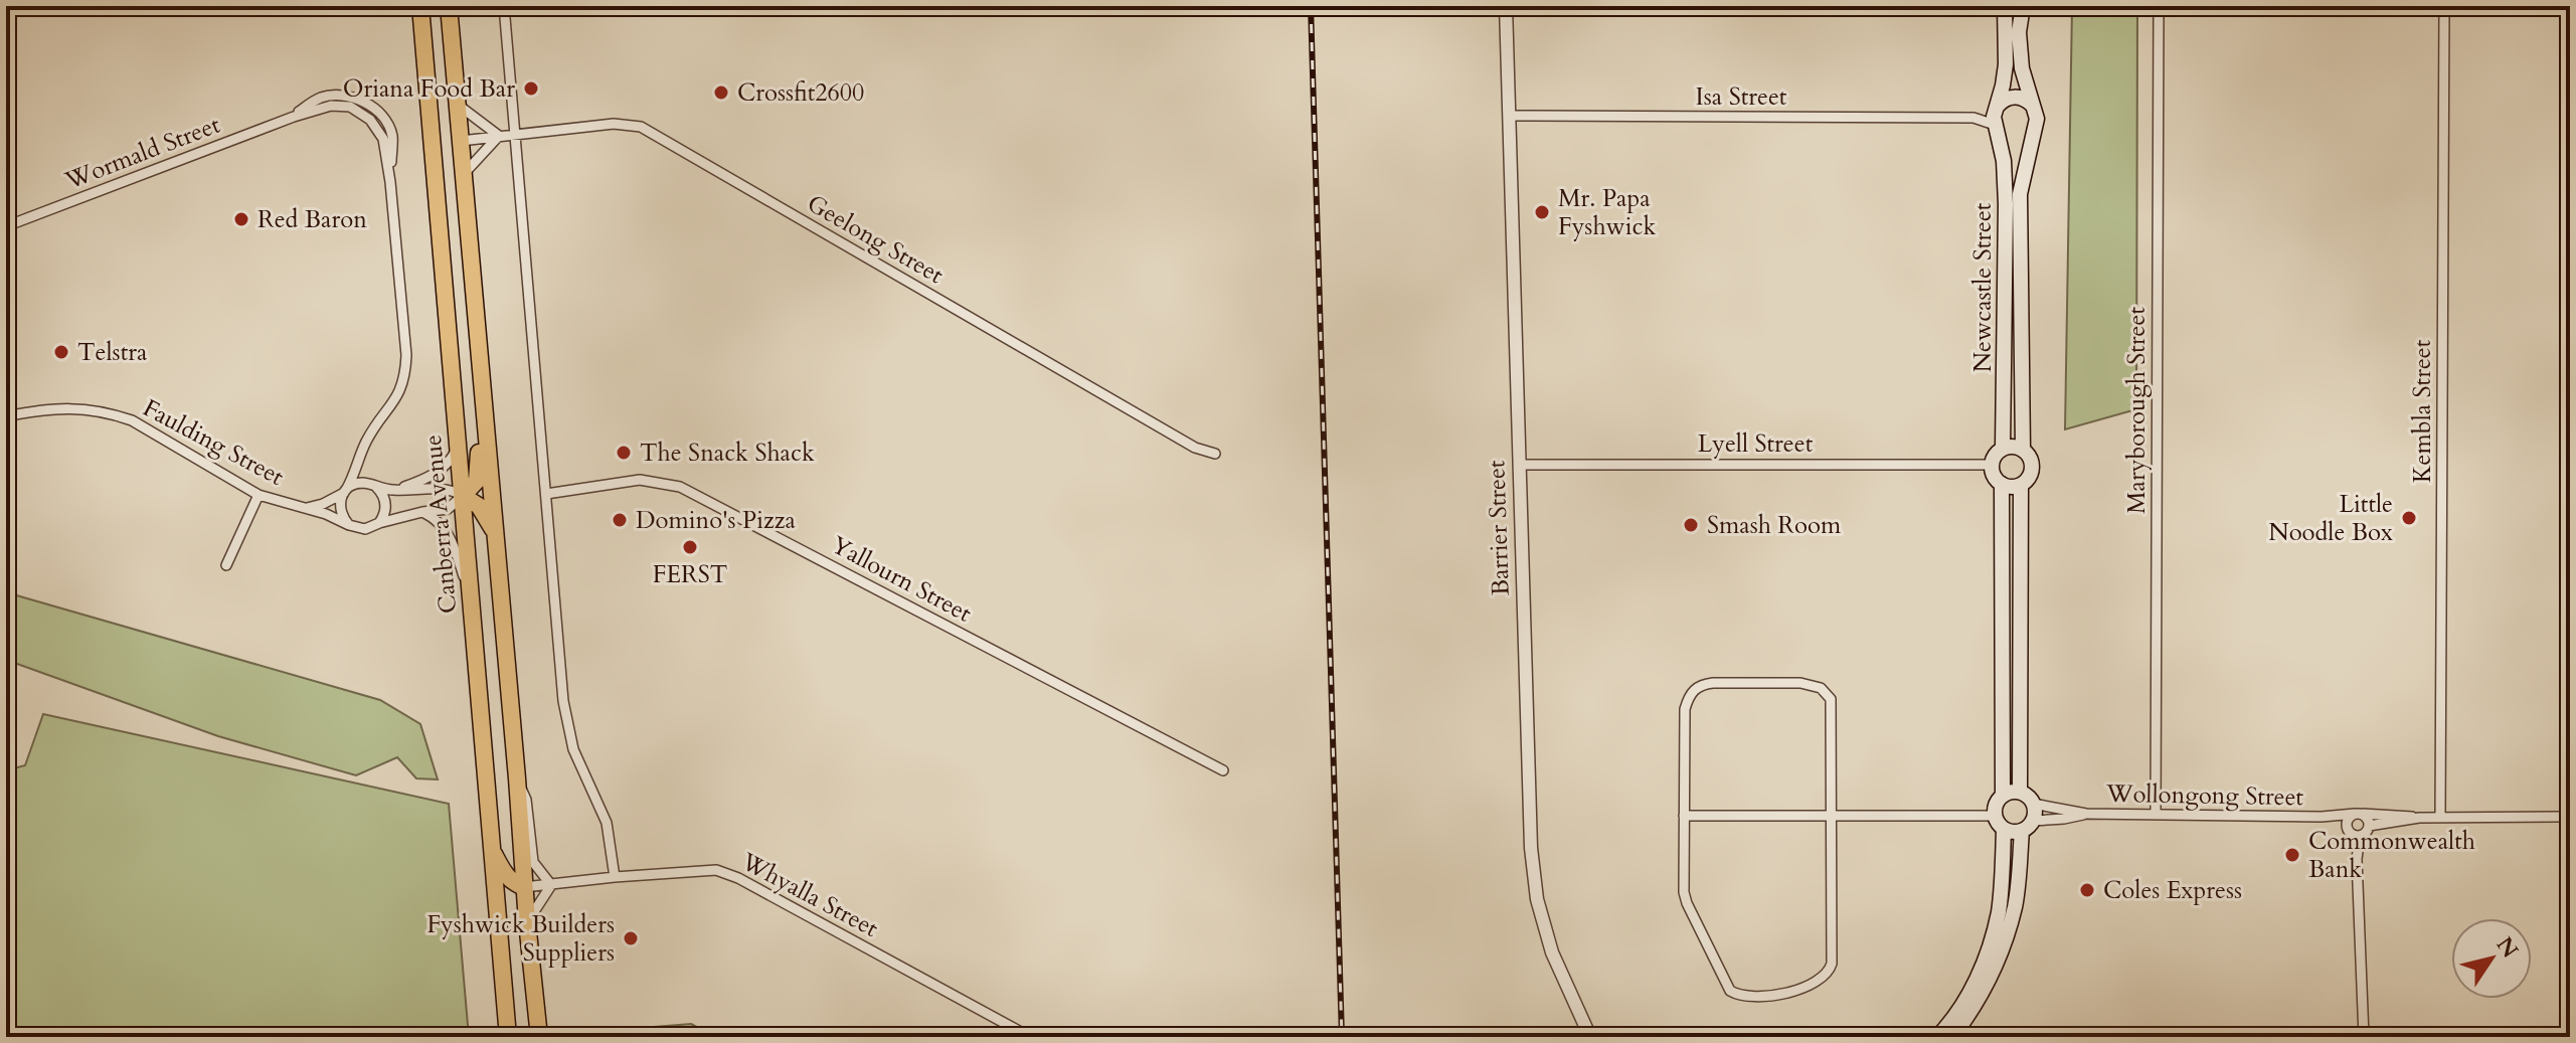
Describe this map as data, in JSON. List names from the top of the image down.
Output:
{
  "streets": {
    "highway": ["Canberra Avenue"],
    "main road": ["Newcastle Street"],
    "street": [
      "Isa Street",
      "Wormald Street",
      "Geelong Street",
      "Maryborough Street",
      "Kembla Street",
      "Faulding Street",
      "Lyell Street",
      "Barrier Street",
      "Yallourn Street",
      "Wollongong Street",
      "Whyalla Street"
    ]
  },
  "crossings": [
    ["Isa Street", "Newcastle Street"],
    ["Isa Street", "Barrier Street"],
    ["Wormald Street", "Faulding Street"],
    ["Newcastle Street", "Lyell Street"],
    ["Maryborough Street", "Wollongong Street"],
    ["Kembla Street", "Wollongong Street"],
    ["Lyell Street", "Barrier Street"]
  ],
  "places": [
    "Oriana Food Bar",
    "Crossfit2600",
    "Mr. Papa Fyshwick",
    "Red Baron",
    "Telstra",
    "The Snack Shack",
    "Little Noodle Box",
    "Domino's Pizza",
    "Smash Room",
    "FERST",
    "Commonwealth Bank",
    "Coles Express",
    "Fyshwick Builders Suppliers"
  ],
  "north": "top right"
}
